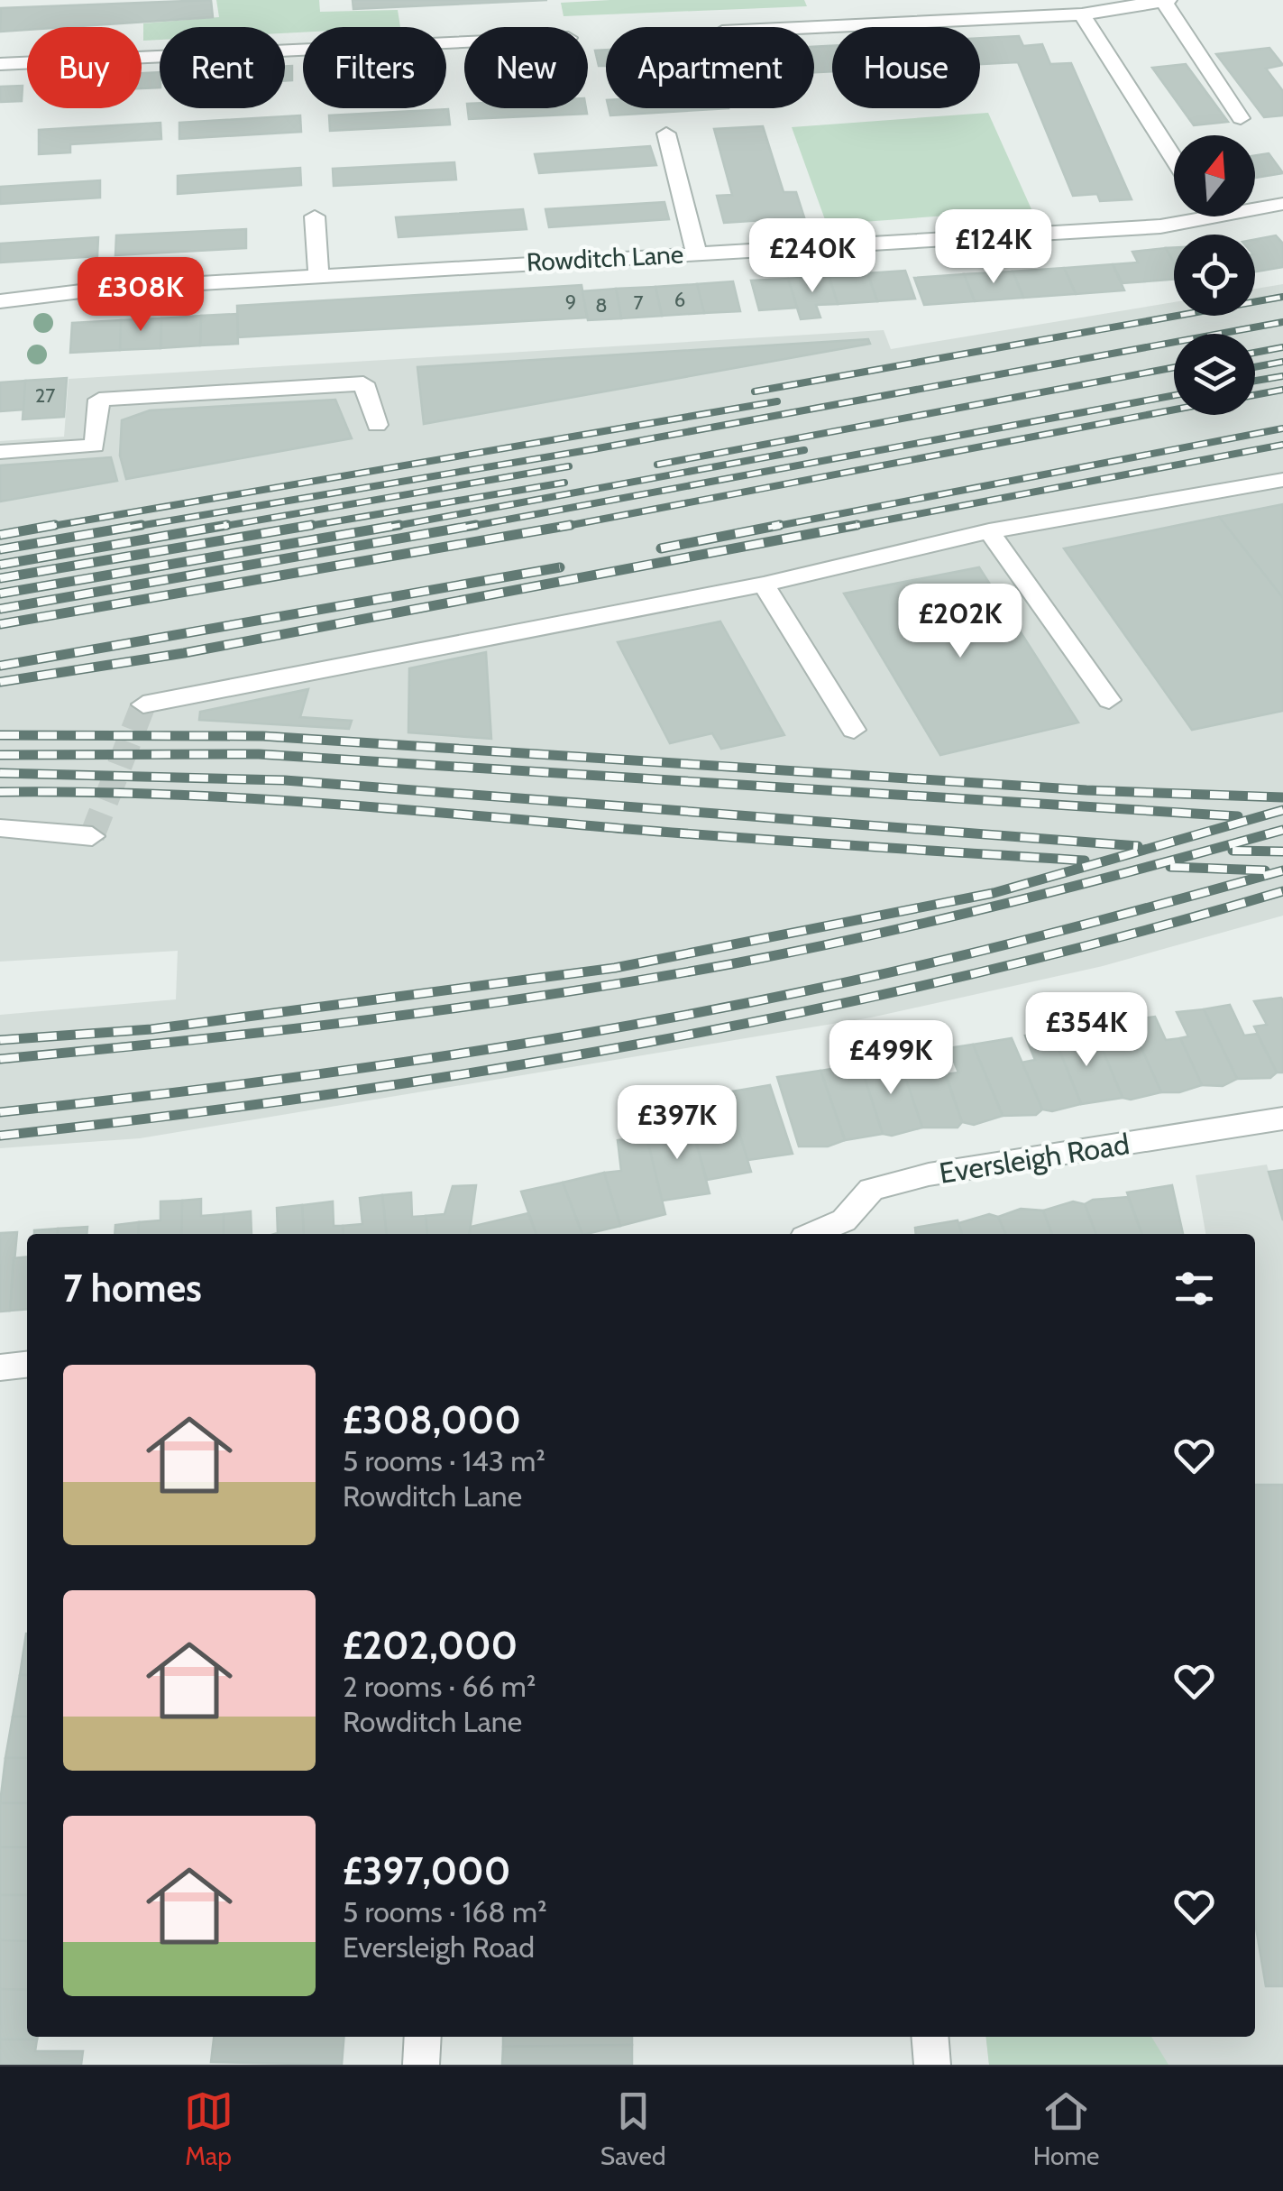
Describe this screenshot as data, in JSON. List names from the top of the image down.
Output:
{
  "streets": {
    "street": ["Rowditch Lane", "Eversleigh Road"]
  },
  "house_numbers": [
    "6",
    "9",
    "7",
    "8",
    "27"
  ],
  "north": "top",
  "page": {
    "chip": [
      "Buy",
      "Rent",
      "Filters",
      "New",
      "Apartment",
      "House"
    ],
    "price": [
      "£124K",
      "£240K",
      "£308K",
      "£202K",
      "£354K",
      "£499K",
      "£397K"
    ],
    "heading": "7 homes",
    "list": [
      {
        "name": "£308,000",
        "note": "5 rooms · 143 m² · Rowditch Lane"
      },
      {
        "name": "£202,000",
        "note": "2 rooms · 66 m² · Rowditch Lane"
      },
      {
        "name": "£397,000",
        "note": "5 rooms · 168 m² · Eversleigh Road"
      }
    ],
    "tabs": ["Map", "Saved", "Home"]
  }
}
